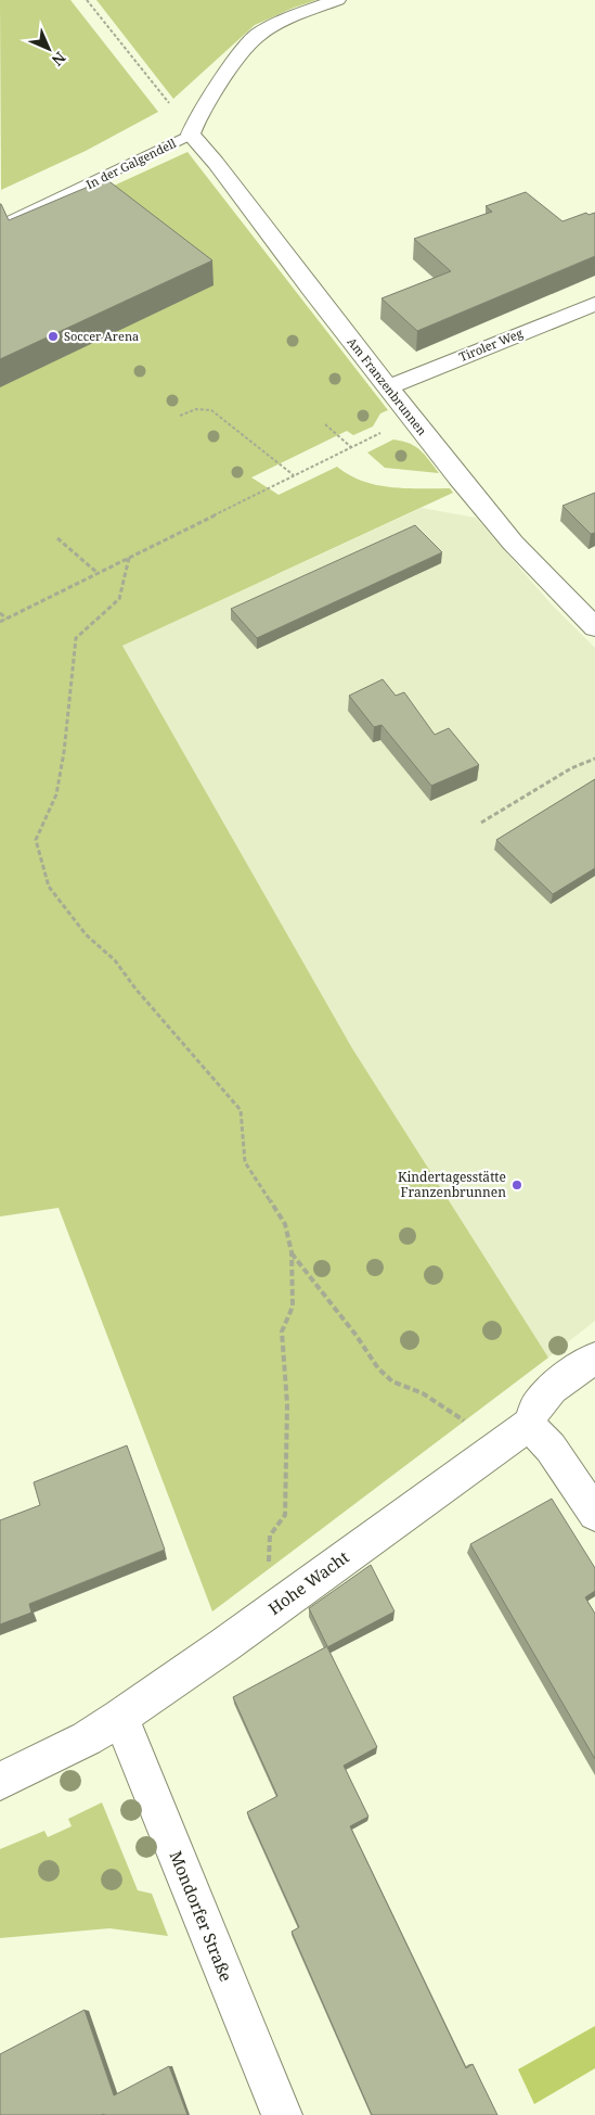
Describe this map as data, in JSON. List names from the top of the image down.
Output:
{
  "streets": {
    "street": [
      "Tiroler Weg",
      "Am Franzenbrunnen",
      "Hohe Wacht",
      "Mondorfer Straße"
    ],
    "lane": ["In der Galgendell"]
  },
  "crossings": [
    ["In der Galgendell", "Am Franzenbrunnen"],
    ["Tiroler Weg", "Am Franzenbrunnen"],
    ["Hohe Wacht", "Mondorfer Straße"]
  ],
  "places": ["Soccer Arena", "Kindertagesstätte Franzenbrunnen"],
  "north": "bottom right"
}
